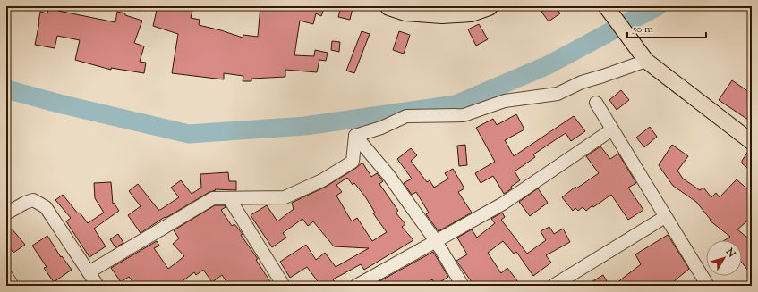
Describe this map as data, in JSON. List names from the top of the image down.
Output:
{
  "scale_bar": "50 m",
  "north": "top right"
}
